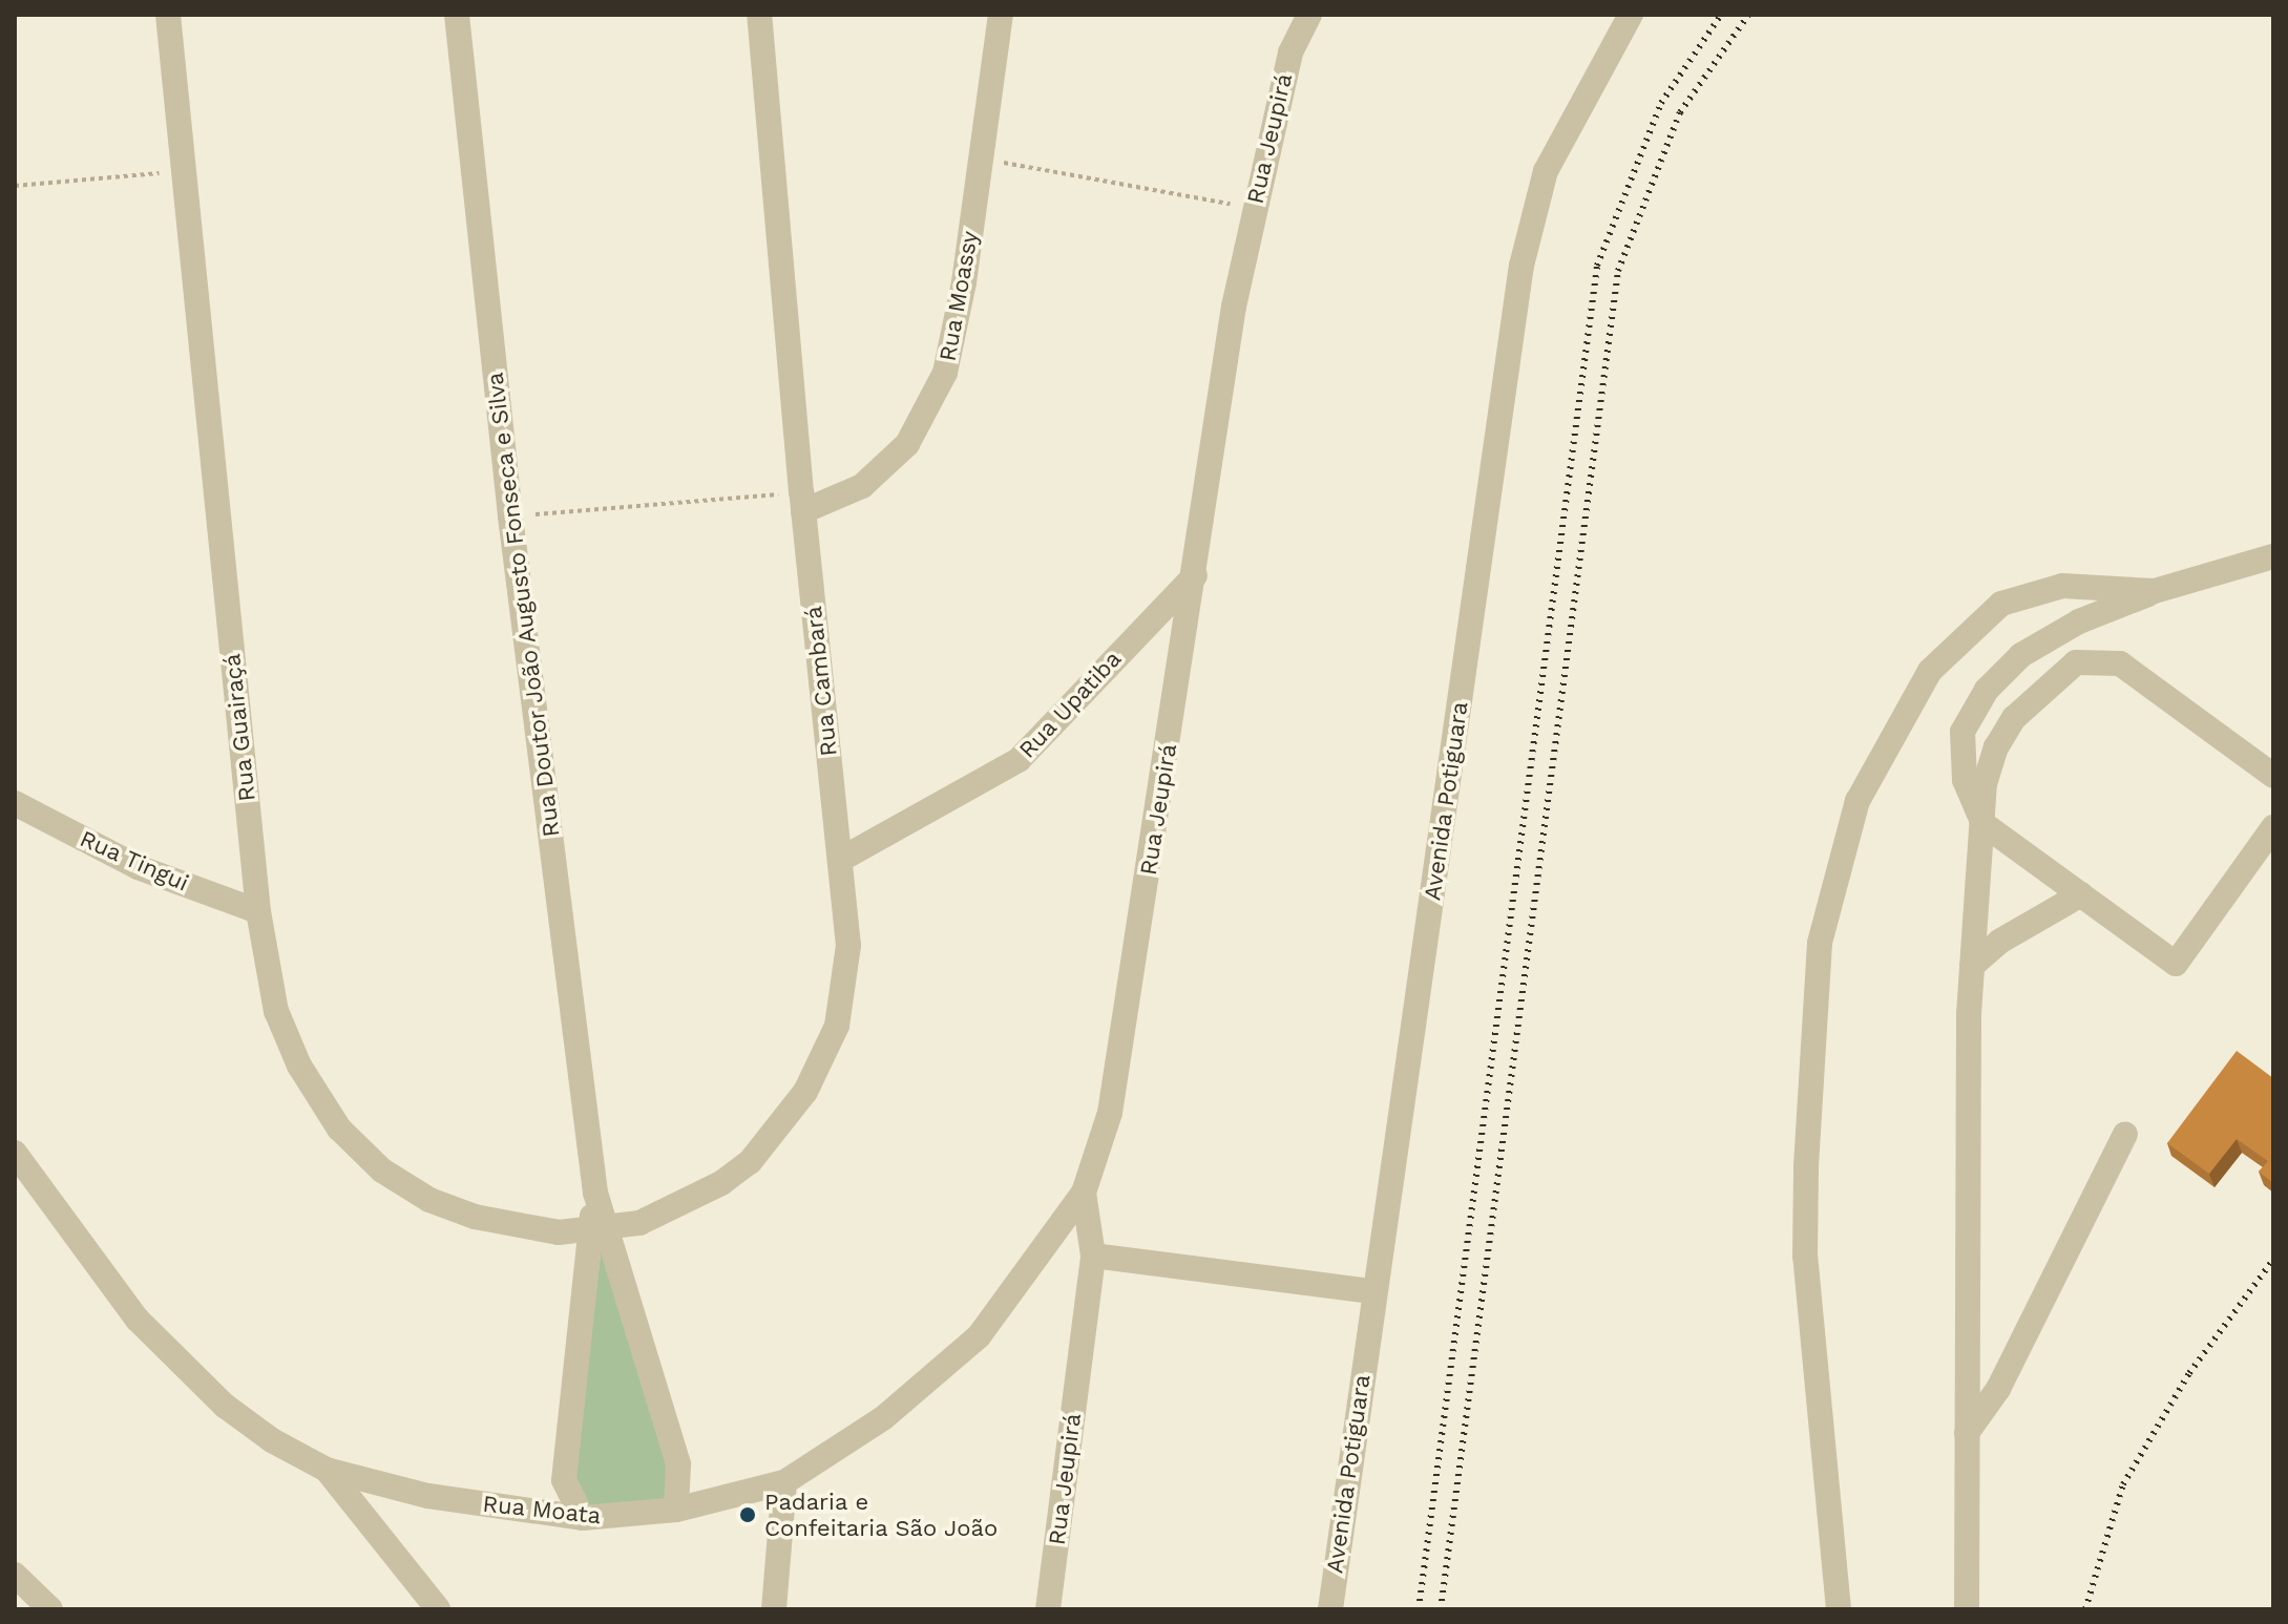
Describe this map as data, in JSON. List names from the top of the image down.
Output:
{
  "streets": {
    "street": [
      "Rua Jeupirá",
      "Rua Moassy",
      "Rua Doutor João Augusto Fonseca e Silva",
      "Rua Cambará",
      "Rua Upatiba",
      "Rua Guairaçá",
      "Avenida Potiguara",
      "Rua Tingui",
      "Rua Moata"
    ]
  },
  "crossings": [
    ["Rua Jeupirá", "Rua Upatiba"],
    ["Rua Jeupirá", "Rua Moata"],
    ["Rua Moassy", "Rua Cambará"],
    ["Rua Doutor João Augusto Fonseca e Silva", "Rua Cambará"],
    ["Rua Doutor João Augusto Fonseca e Silva", "Rua Guairaçá"],
    ["Rua Doutor João Augusto Fonseca e Silva", "Rua Moata"],
    ["Rua Cambará", "Rua Upatiba"],
    ["Rua Cambará", "Rua Guairaçá"],
    ["Rua Guairaçá", "Rua Tingui"]
  ],
  "places": ["Padaria e Confeitaria São João"]
}
